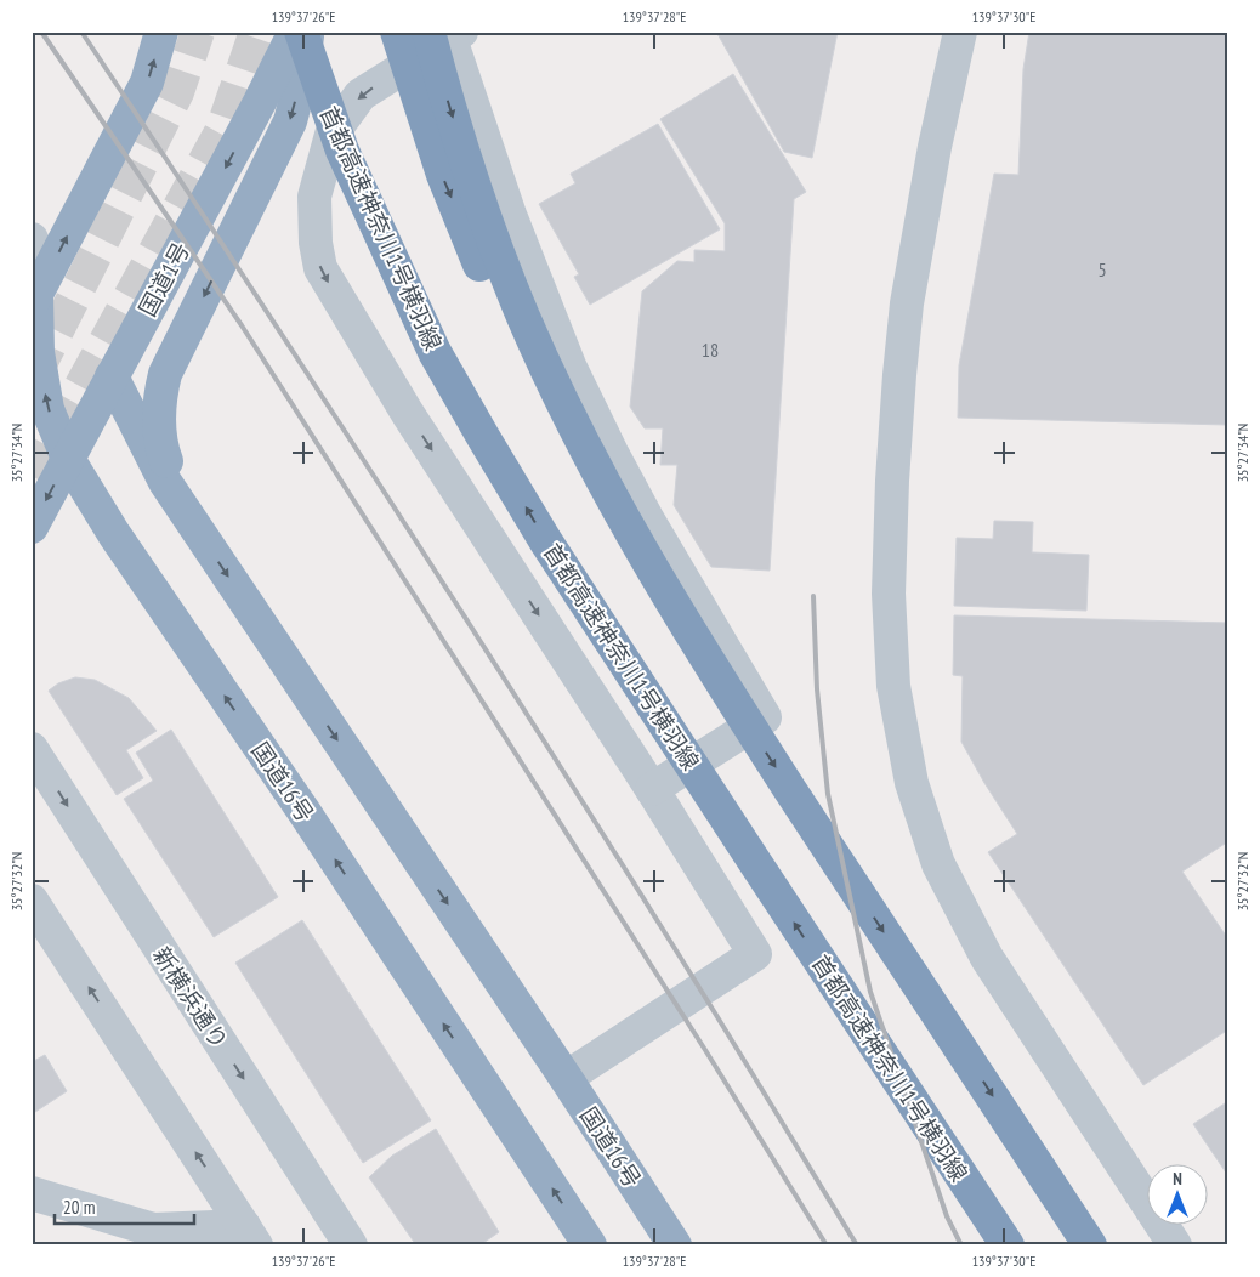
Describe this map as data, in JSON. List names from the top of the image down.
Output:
{
  "streets": {
    "highway": ["首都高速神奈川1号横羽線", "国道1号", "国道16号"],
    "street": ["新横浜通り"]
  },
  "crossings": [
    ["国道1号", "国道16号"]
  ],
  "house_numbers": ["5", "18"],
  "scale_bar": "20 m",
  "north": "top",
  "coordinates": [
    "139°37'26\"E",
    "139°37'28\"E",
    "139°37'30\"E",
    "35°27'34\"N",
    "35°27'32\"N"
  ]
}
